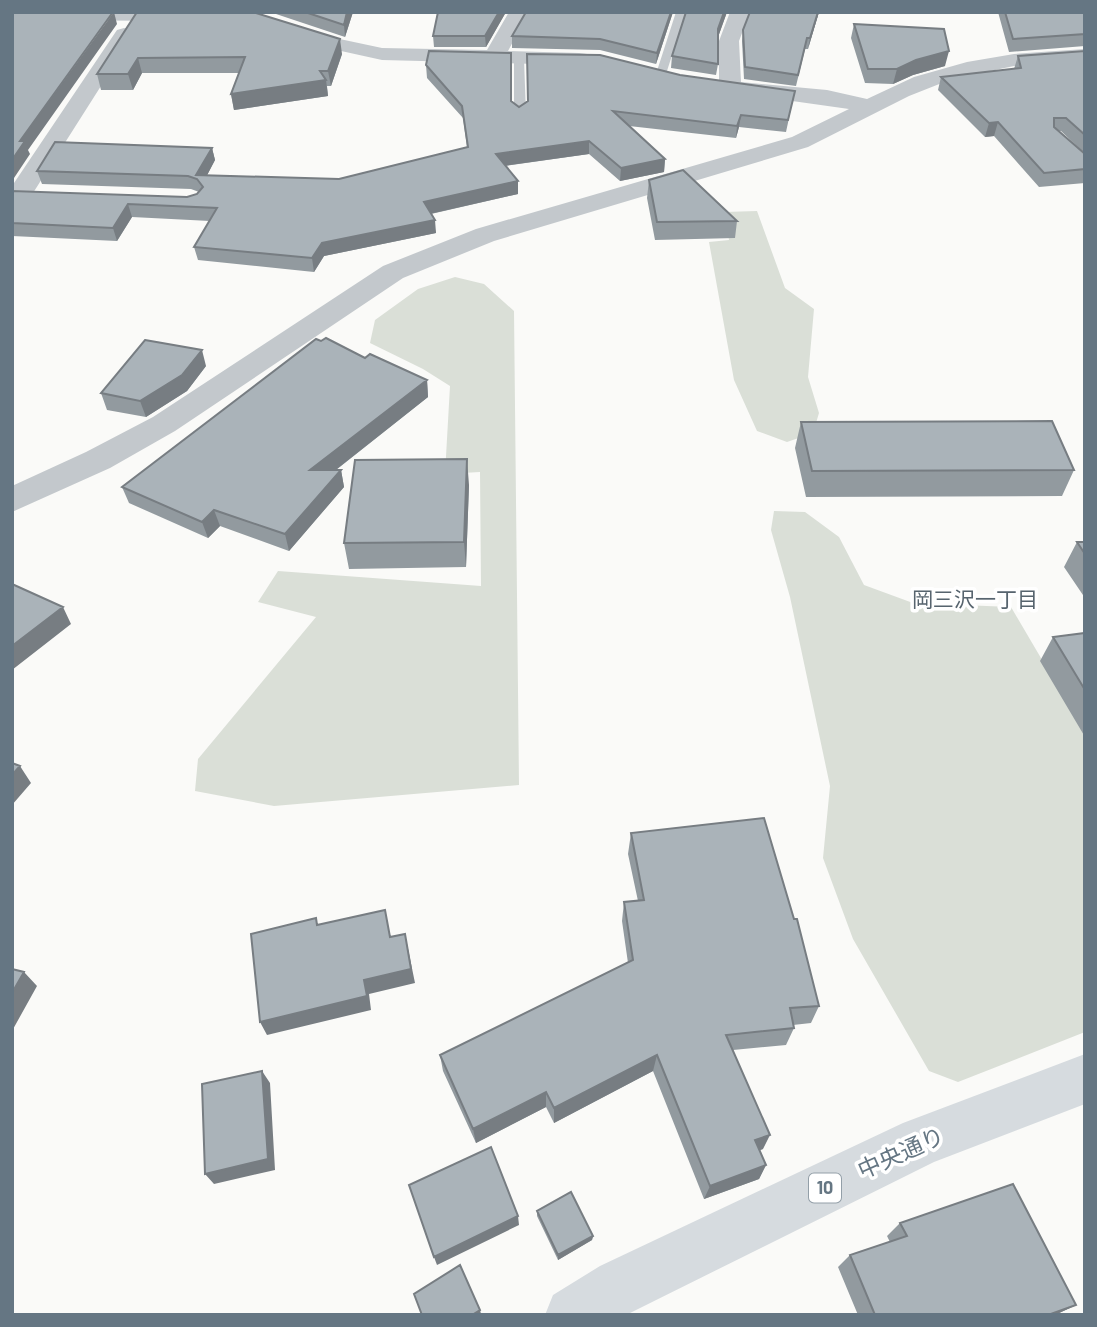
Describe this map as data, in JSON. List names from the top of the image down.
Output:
{
  "streets": {
    "main road": ["中央通り", "10"]
  },
  "districts": ["岡三沢一丁目"]
}
